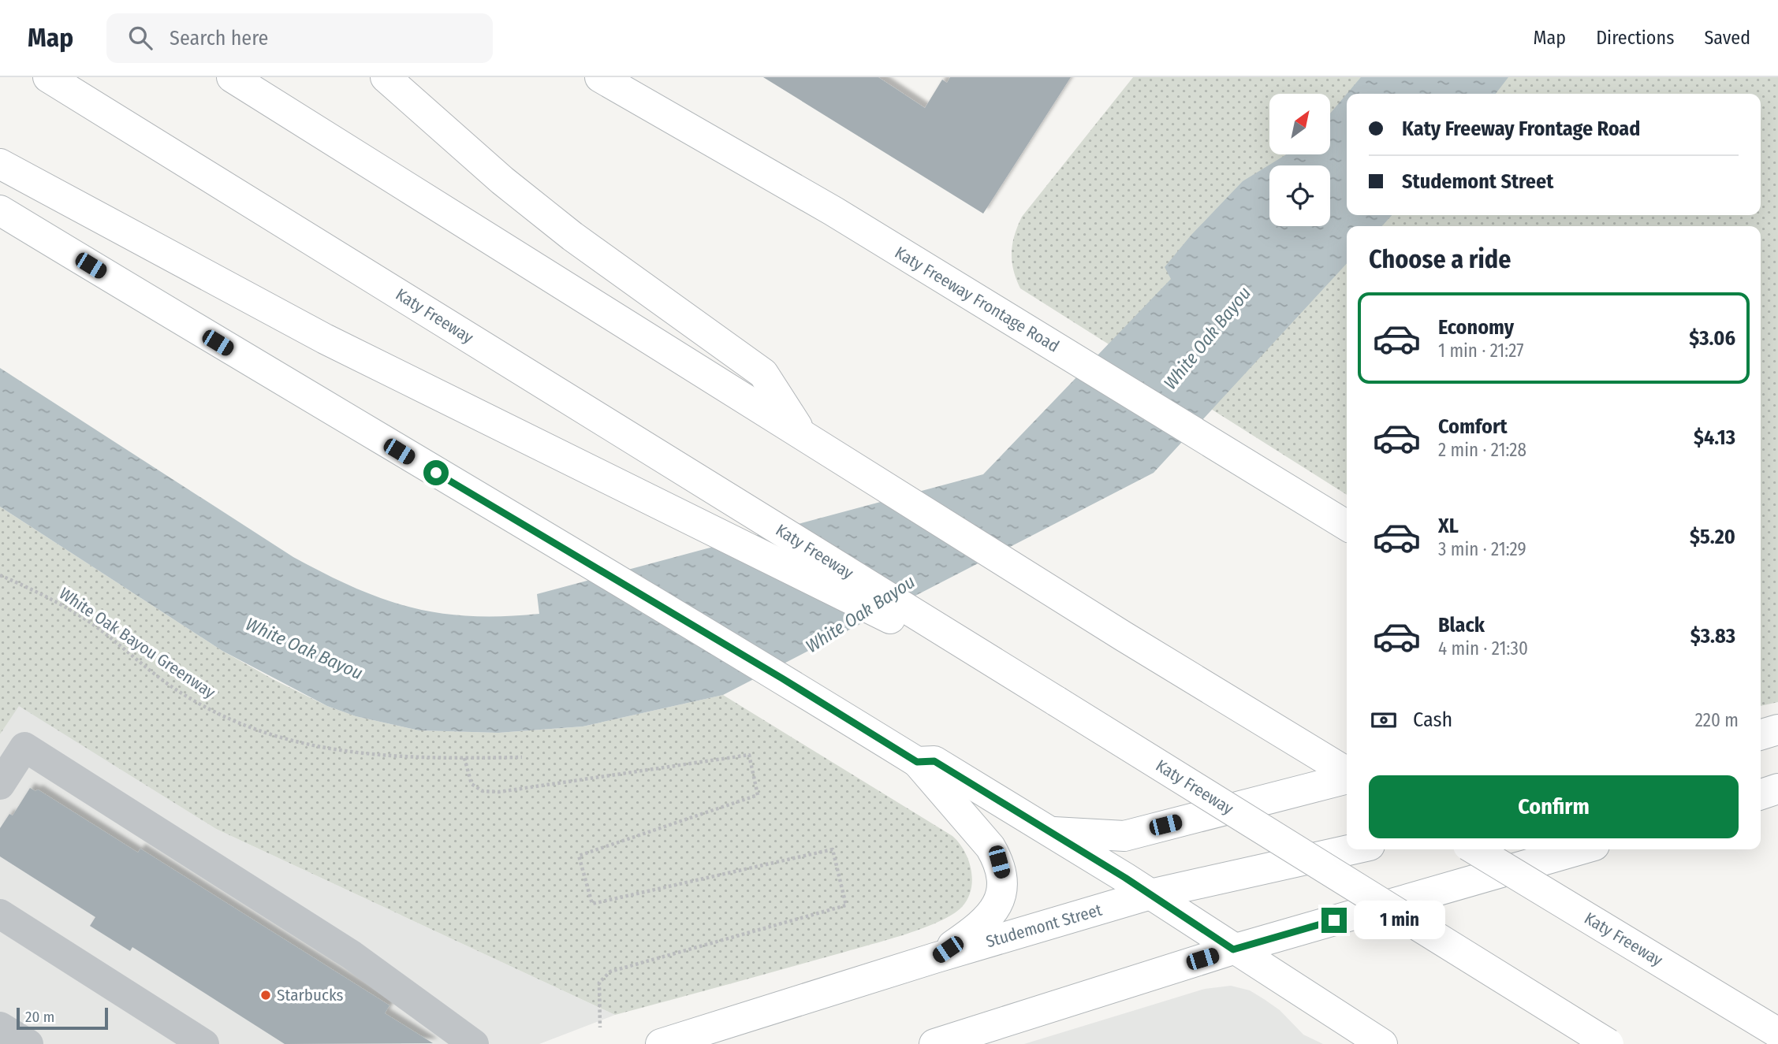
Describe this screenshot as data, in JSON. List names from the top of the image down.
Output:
{
  "streets": {
    "main road": ["Katy Freeway Frontage Road", "Katy Freeway", "Studemont Street"],
    "path": ["White Oak Bayou Greenway"]
  },
  "water": ["White Oak Bayou"],
  "places": ["Starbucks"],
  "scale_bar": "20 m",
  "north": "top right",
  "page": {
    "header": "Map",
    "search": "Search here",
    "nav": ["Map", "Directions", "Saved"],
    "banner": ["Katy Freeway Frontage Road", "Studemont Street"],
    "heading": "Choose a ride",
    "list": [
      {
        "name": "Economy",
        "note": "1 min · 21:27",
        "value": "$3.06"
      },
      {
        "name": "Comfort",
        "note": "2 min · 21:28",
        "value": "$4.13"
      },
      {
        "name": "XL",
        "note": "3 min · 21:29",
        "value": "$5.20"
      },
      {
        "name": "Black",
        "note": "4 min · 21:30",
        "value": "$3.83"
      }
    ],
    "pay": ["Cash", "220 m"],
    "buttons": "Confirm",
    "bubble": "1 min",
    "scale": "20 m"
  }
}
